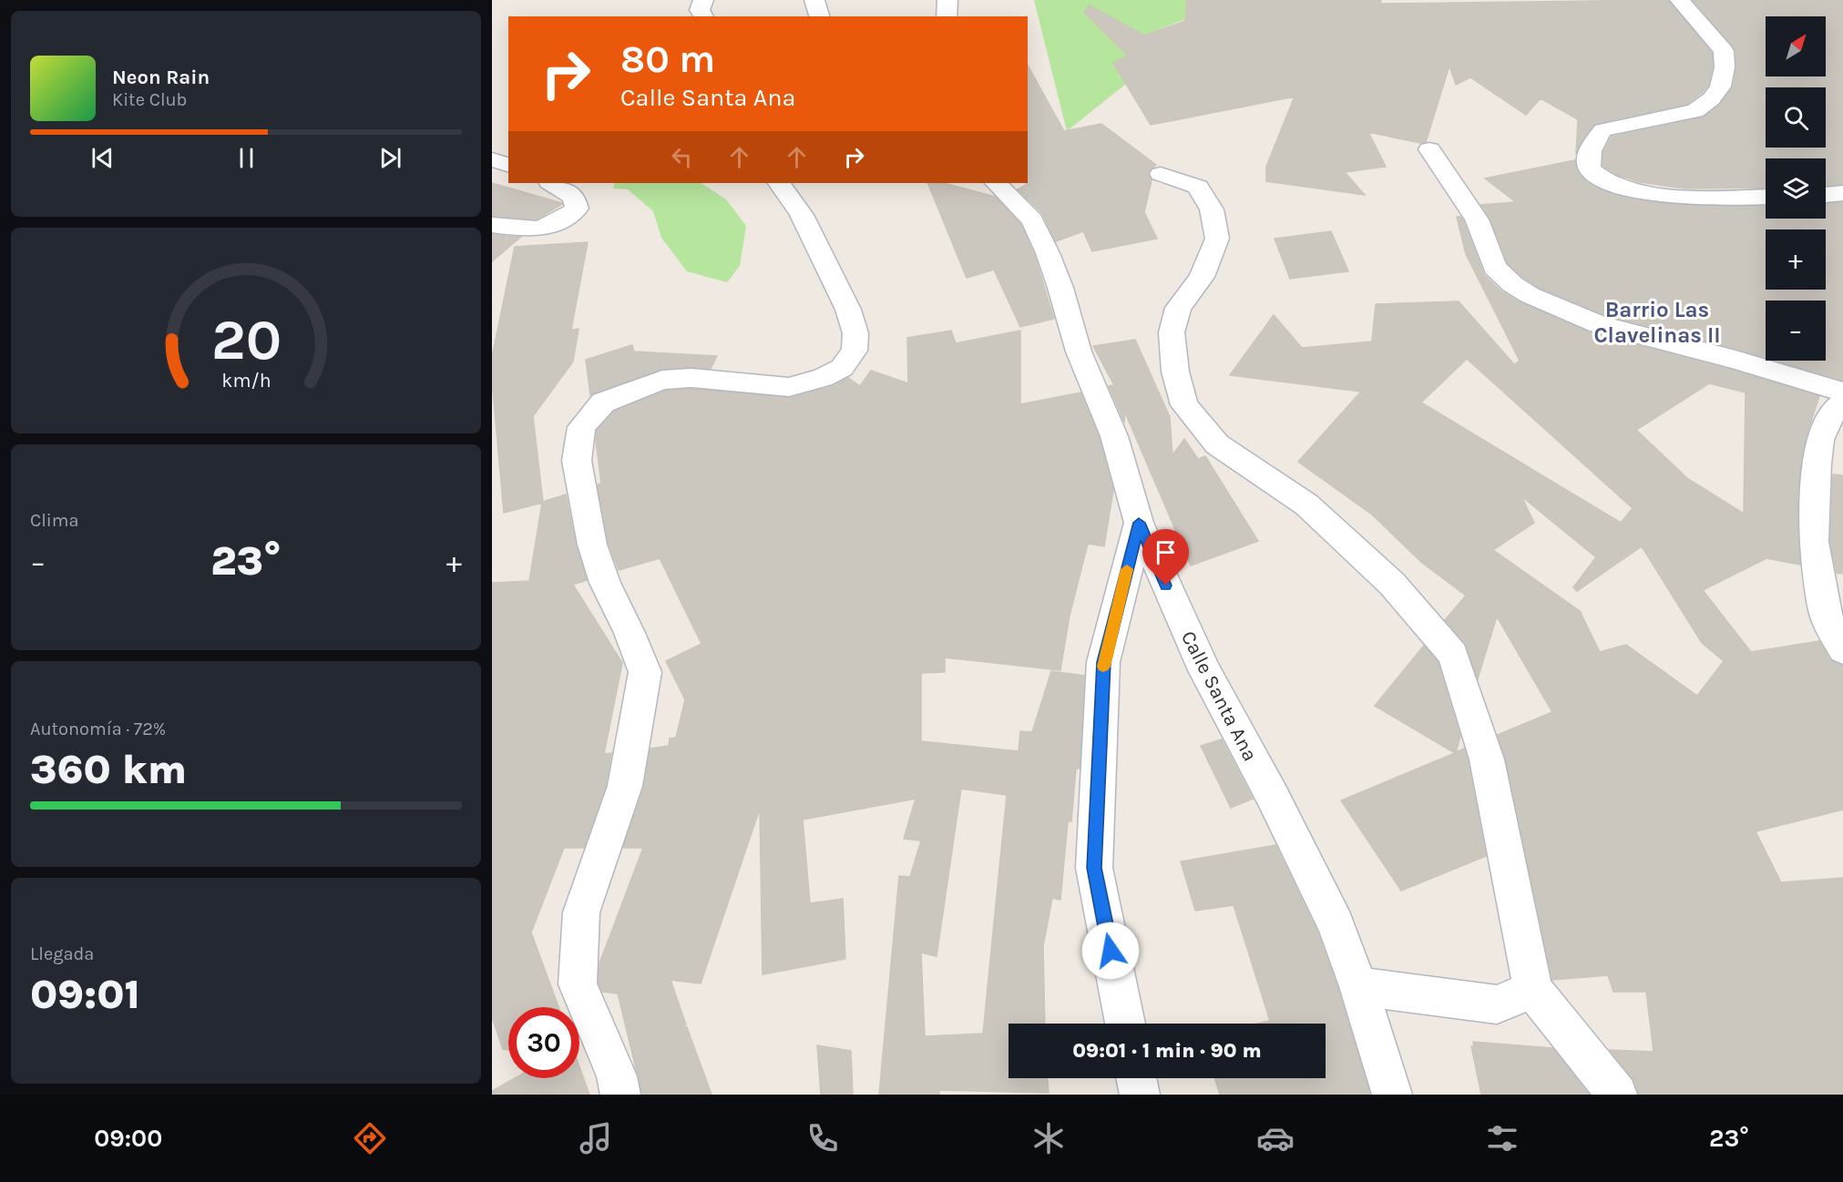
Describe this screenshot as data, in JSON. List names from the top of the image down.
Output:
{
  "streets": {
    "street": ["Calle Santa Ana"]
  },
  "districts": ["Barrio Las Clavelinas II"],
  "north": "top right",
  "page": {
    "map_buttons": ["+", "−"],
    "turn": ["80 m", "Calle Santa Ana"],
    "song": ["Neon Rain", "Kite Club"],
    "tile": [
      "Clima",
      ["Autonomía · 72%", "360 km"],
      ["Llegada", "09:01"]
    ],
    "heat": ["−", "23°", "+"],
    "limit": "30",
    "trip": "09:01 · 1 min · 90 m",
    "tabs": ["09:00", "23°"],
    "gauge": ["20", "km/h"]
  }
}
